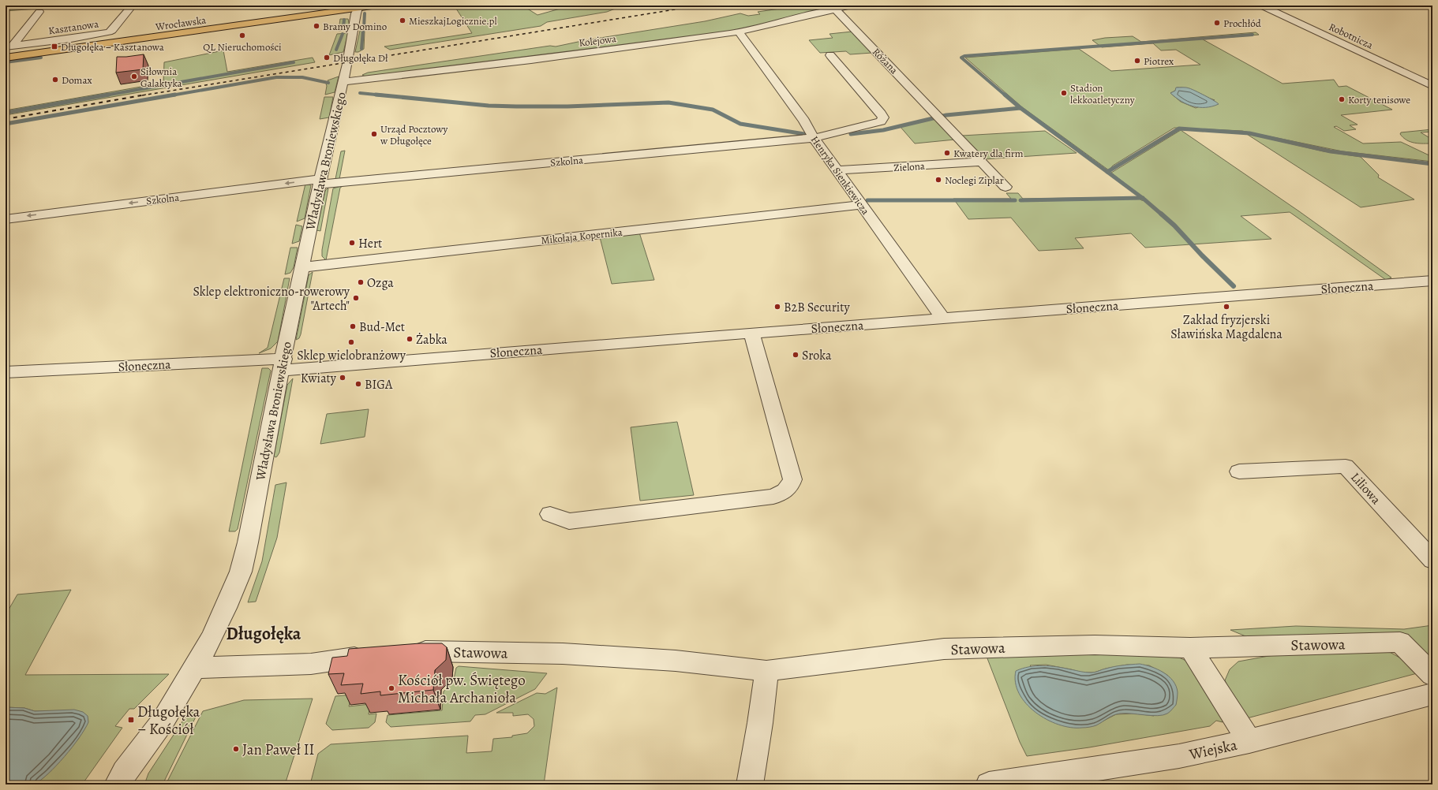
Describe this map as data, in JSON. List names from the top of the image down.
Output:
{
  "streets": {
    "main road": ["Wrocławska"],
    "street": [
      "Kasztanowa",
      "Robotnicza",
      "Kolejowa",
      "Różana",
      "Władysława Broniewskiego",
      "Szkolna",
      "Zielona",
      "Henryka Sienkiewicza",
      "Mikołaja Kopernika",
      "Słoneczna",
      "Liliowa",
      "Stawowa",
      "Wiejska"
    ]
  },
  "crossings": [
    ["Wrocławska", "Władysława Broniewskiego"],
    ["Kolejowa", "Różana"],
    ["Kolejowa", "Władysława Broniewskiego"],
    ["Kolejowa", "Henryka Sienkiewicza"],
    ["Różana", "Zielona"],
    ["Władysława Broniewskiego", "Szkolna"],
    ["Władysława Broniewskiego", "Mikołaja Kopernika"],
    ["Władysława Broniewskiego", "Słoneczna"],
    ["Szkolna", "Henryka Sienkiewicza"],
    ["Zielona", "Henryka Sienkiewicza"],
    ["Henryka Sienkiewicza", "Mikołaja Kopernika"],
    ["Henryka Sienkiewicza", "Słoneczna"]
  ],
  "districts": ["Długołęka"],
  "places": {
    "other": [
      "MieszkajLogicznie.pl",
      "Prochłód",
      "Bramy Domino",
      "QL Nieruchomości",
      "Długołęka Dł",
      "Piotrex",
      "Siłownia Galaktyka",
      "Domax",
      "Stadion lekkoatletyczny",
      "Korty tenisowe",
      "Urząd Pocztowy w Długołęce",
      "Kwatery dla firm",
      "Noclegi Ziplar",
      "Hert",
      "Ozga",
      "Sklep elektroniczno-rowerowy \"Artech\"",
      "B2B Security",
      "Zakład fryzjerski Sławińska Magdalena",
      "Bud-Met",
      "Żabka",
      "Sklep wielobranżowy",
      "Sroka",
      "Kwiaty",
      "BIGA",
      "Kościół pw. Świętego Michała Archanioła",
      "Jan Paweł II"
    ],
    "transit": ["Długołęka – Kasztanowa", "Długołęka – Kościół"]
  }
}
